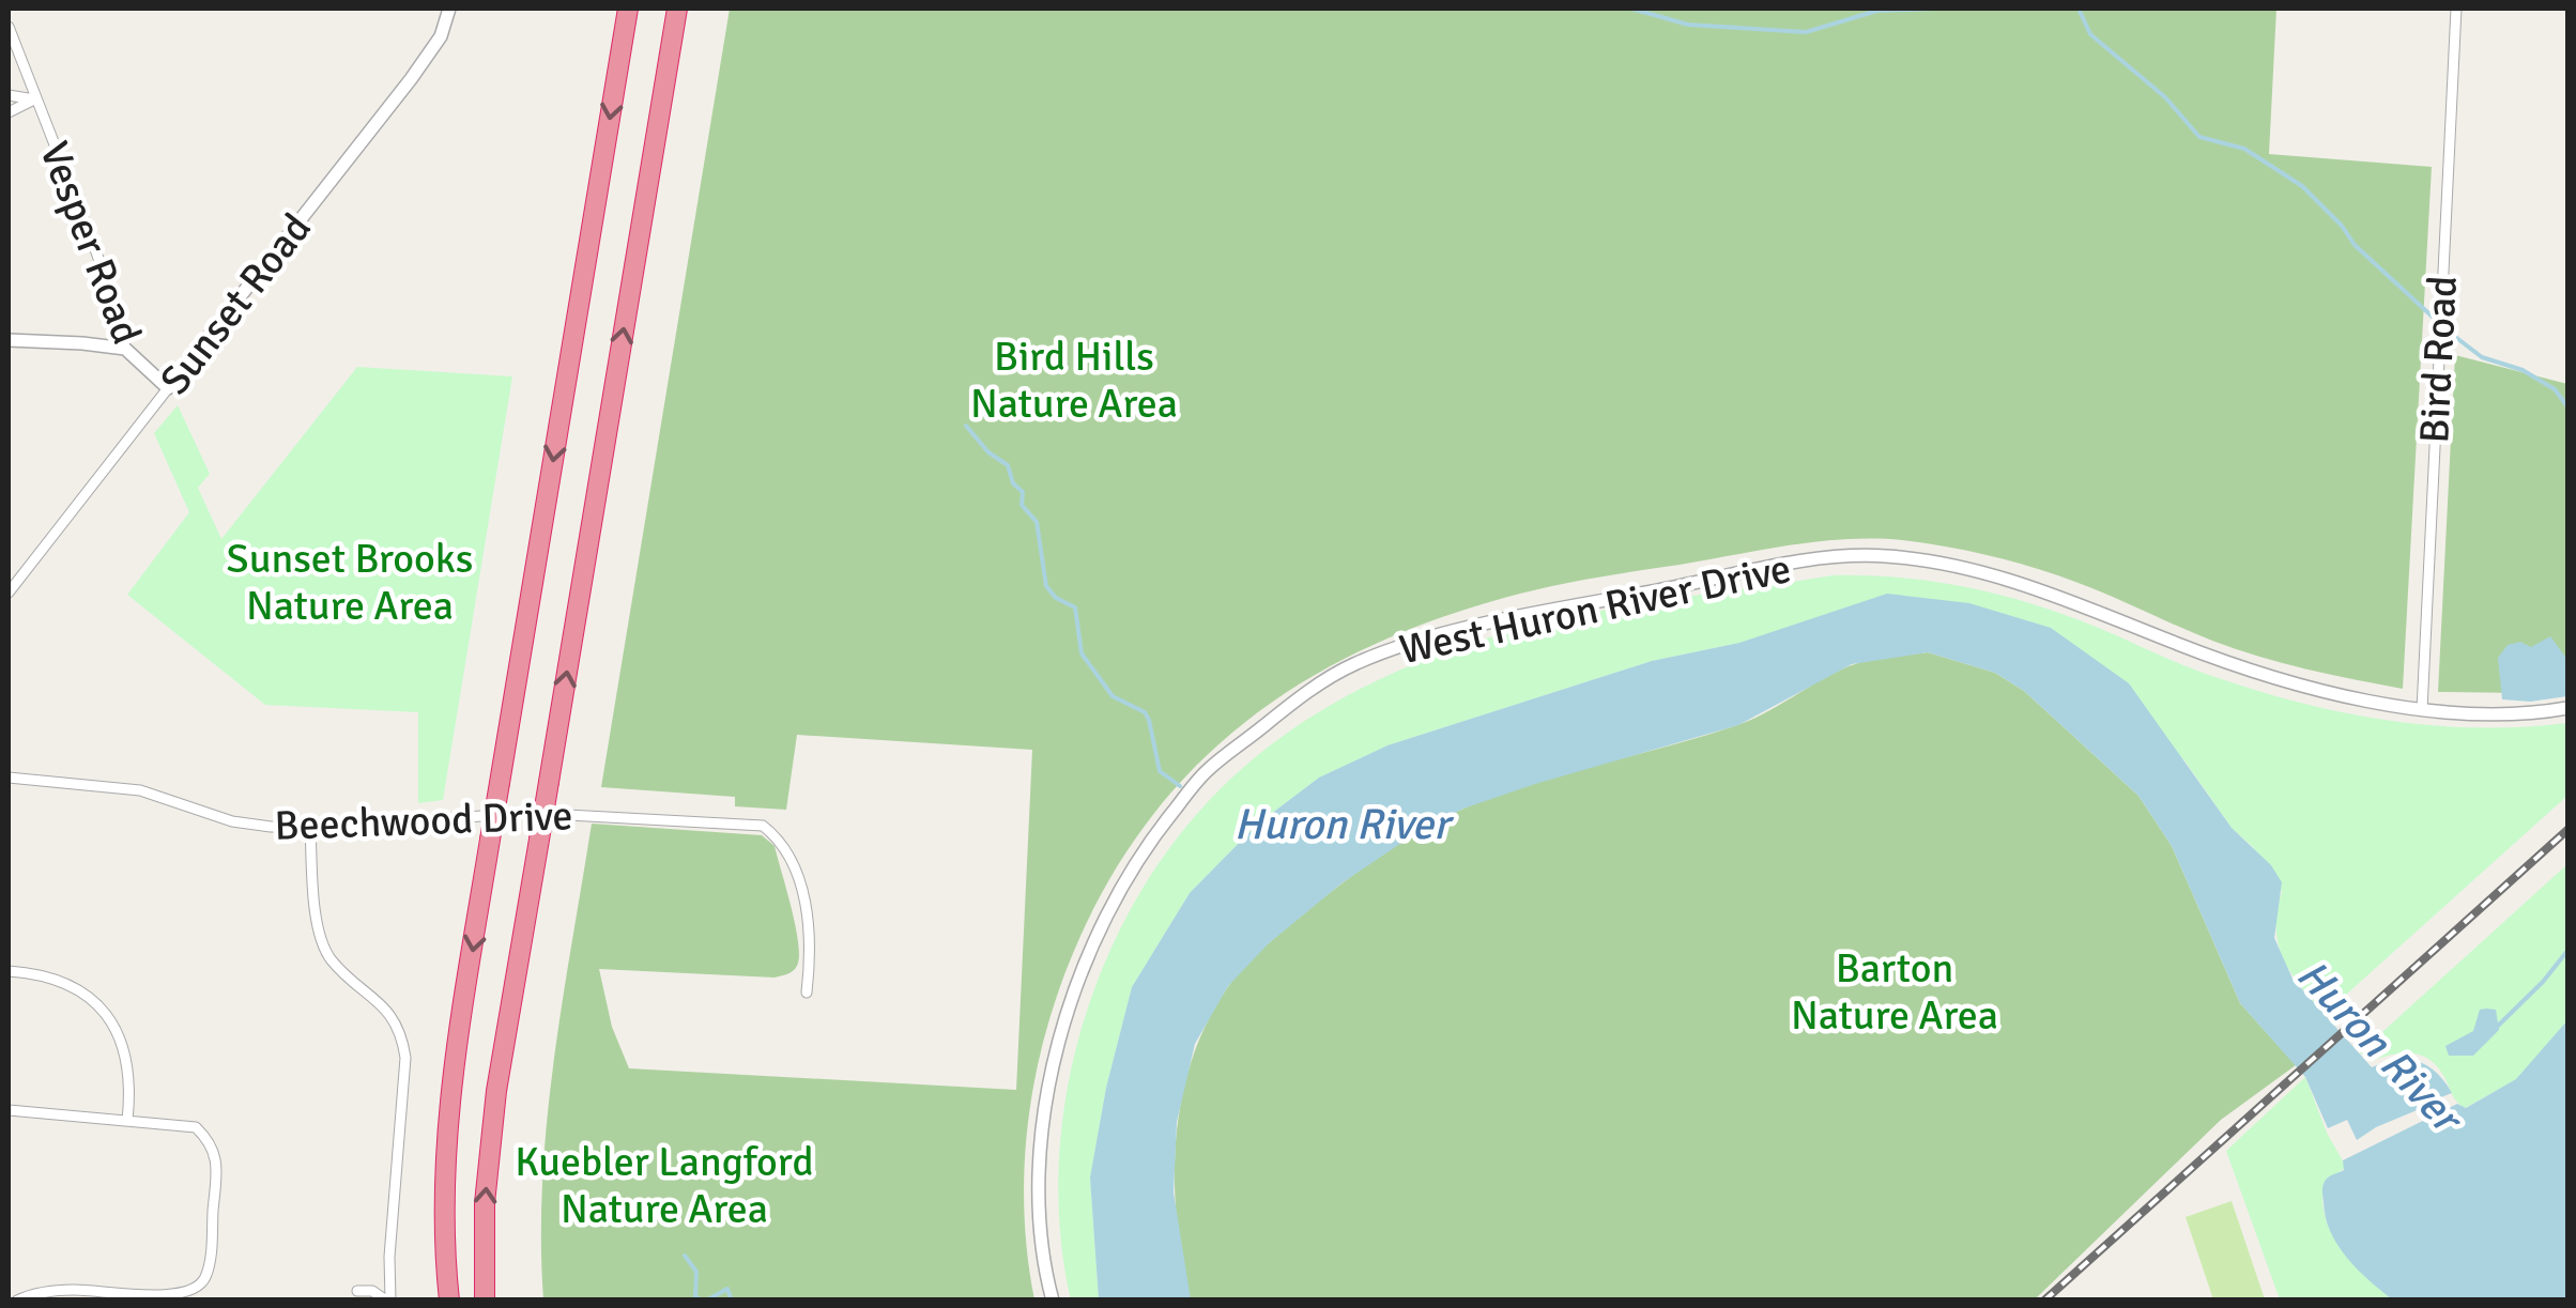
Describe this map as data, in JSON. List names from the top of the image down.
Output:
{
  "streets": {
    "street": [
      "Vesper Road",
      "Sunset Road",
      "Bird Road",
      "West Huron River Drive",
      "Beechwood Drive"
    ]
  },
  "crossings": [
    ["Vesper Road", "Sunset Road"],
    ["Bird Road", "West Huron River Drive"]
  ],
  "water": ["Huron River"],
  "parks": [
    "Bird Hills Nature Area",
    "Sunset Brooks Nature Area",
    "Barton Nature Area",
    "Kuebler Langford Nature Area"
  ]
}
